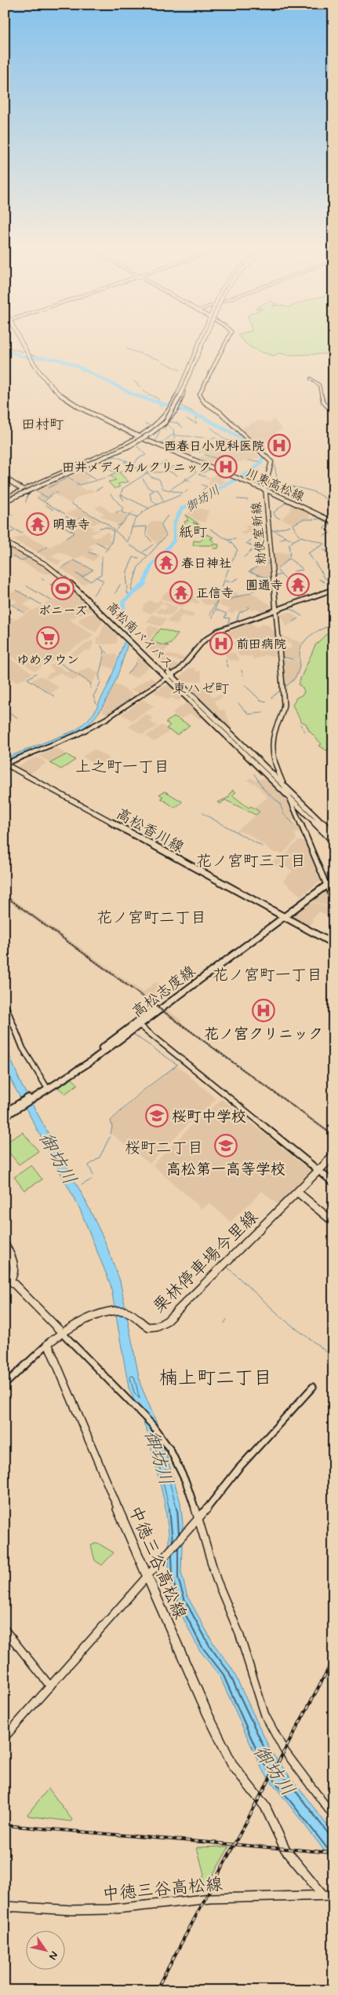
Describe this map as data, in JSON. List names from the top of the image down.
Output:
{
  "streets": {
    "highway": ["高松南バイパス"],
    "main road": [
      "川東高松線",
      "勅使室新線",
      "高松香川線",
      "高松志度線",
      "栗林停車場今里線",
      "中徳三谷高松線"
    ]
  },
  "crossings": [
    ["川東高松線", "勅使室新線"],
    ["勅使室新線", "高松南バイパス"],
    ["高松香川線", "高松志度線"]
  ],
  "districts": [
    "田村町",
    "紙町",
    "東ハゼ町",
    "上之町一丁目",
    "花ノ宮町三丁目",
    "花ノ宮町二丁目",
    "花ノ宮町一丁目",
    "桜町二丁目",
    "楠上町二丁目"
  ],
  "water": ["御坊川"],
  "places": {
    "hospital": [
      "西春日小児科医院",
      "田井メディカルクリニック",
      "前田病院",
      "花ノ宮クリニック"
    ],
    "temple": [
      "明専寺",
      "春日神社",
      "圓通寺",
      "正信寺"
    ],
    "sports": ["ボニーズ"],
    "supermarket": ["ゆめタウン"],
    "school or university": ["桜町中学校", "高松第一高等学校"]
  },
  "north": "bottom right"
}
